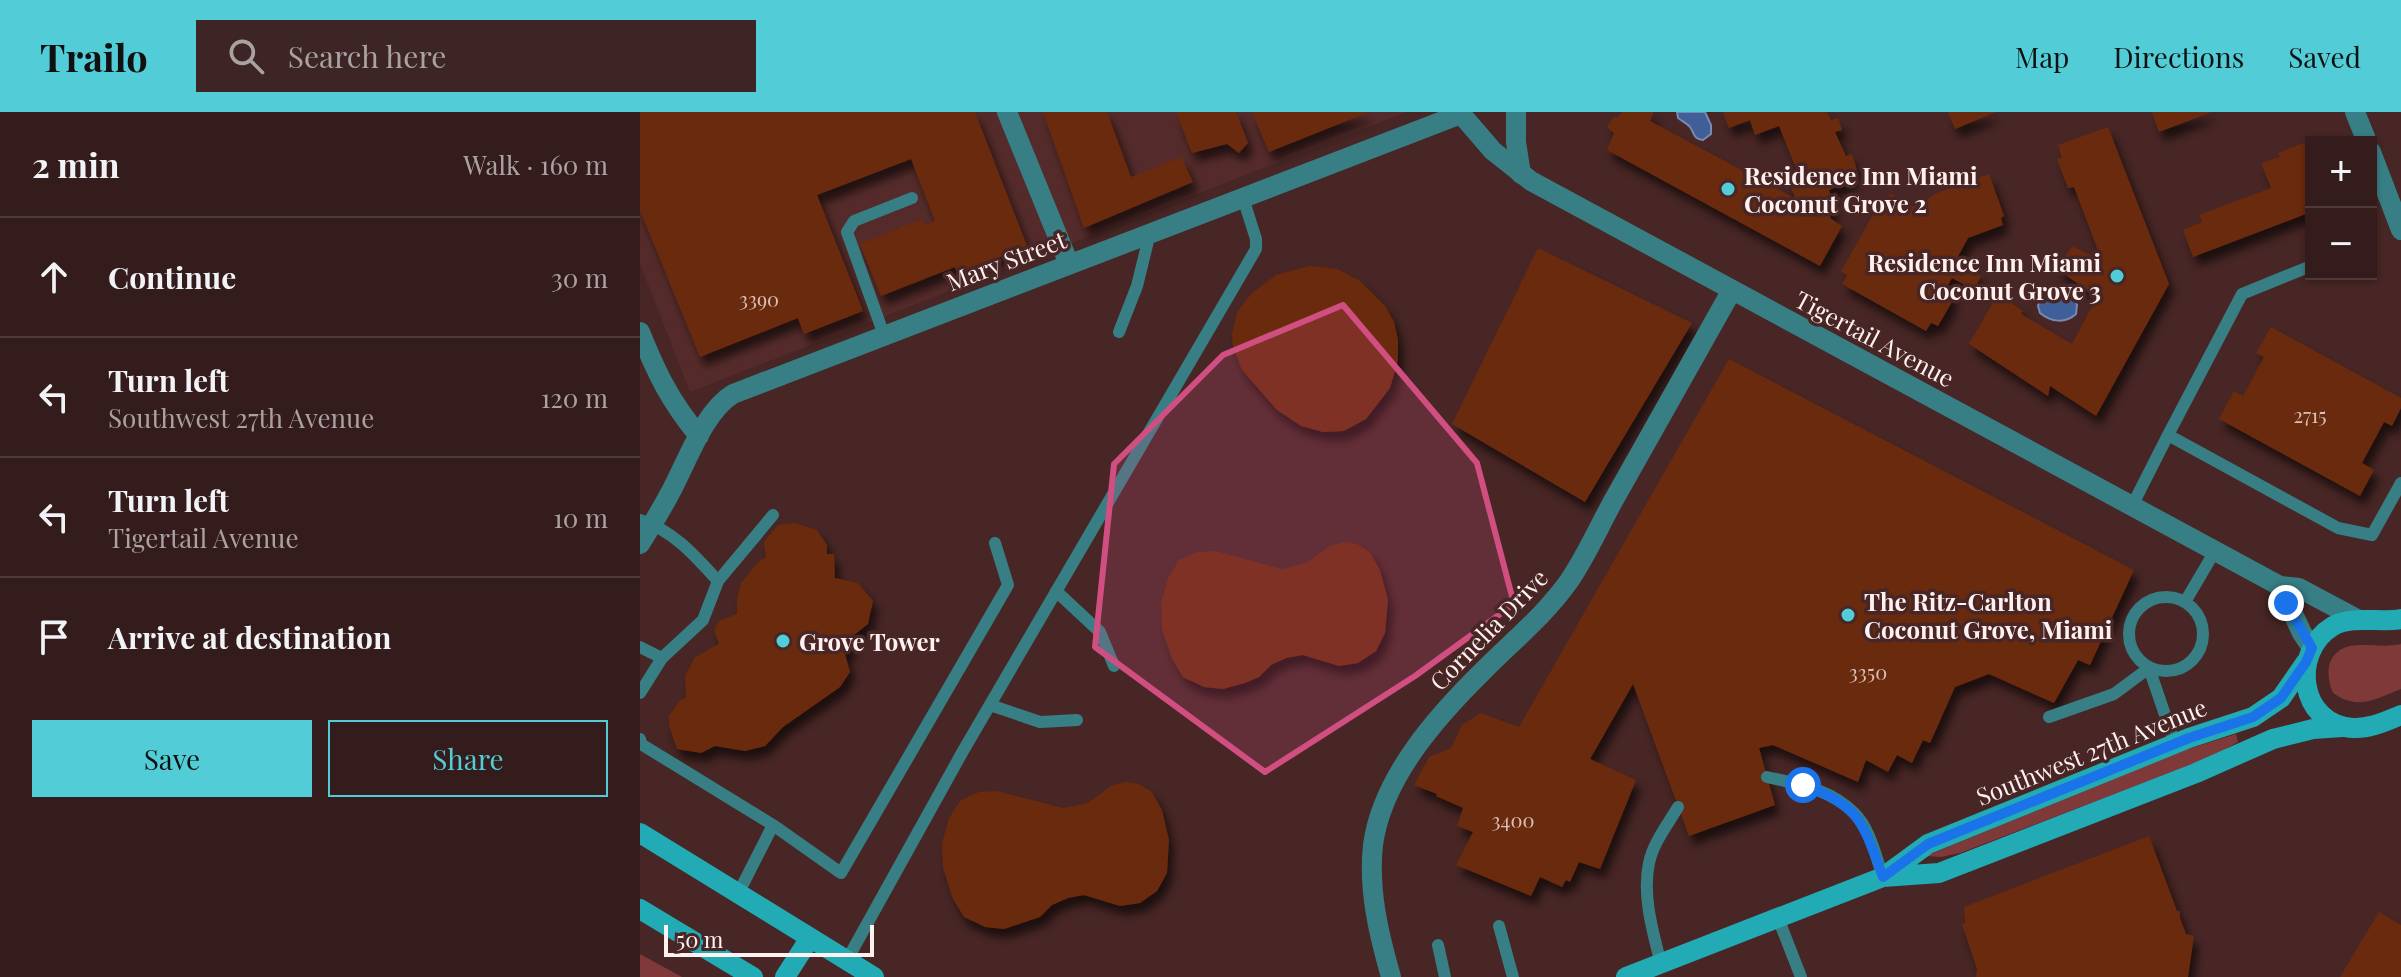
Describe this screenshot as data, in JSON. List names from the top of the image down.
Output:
{
  "streets": {
    "main road": ["Southwest 27th Avenue"],
    "street": ["Mary Street", "Tigertail Avenue", "Cornelia Drive"]
  },
  "crossings": [
    ["Mary Street", "Tigertail Avenue"],
    ["Tigertail Avenue", "Cornelia Drive"],
    ["Tigertail Avenue", "Southwest 27th Avenue"]
  ],
  "places": [
    "Residence Inn Miami Coconut Grove 2",
    "Residence Inn Miami Coconut Grove 3",
    "The Ritz-Carlton Coconut Grove, Miami",
    "Grove Tower"
  ],
  "house_numbers": [
    "3390",
    "2715",
    "3350",
    "3400"
  ],
  "scale_bar": "50 m",
  "page": {
    "header": "Trailo",
    "search": "Search here",
    "nav": ["Map", "Directions", "Saved"],
    "heading": ["2 min", "Walk · 160 m"],
    "map_buttons": ["+", "−"],
    "list": [
      ["Continue", "30 m"],
      ["Turn left", "Southwest 27th Avenue", "120 m"],
      ["Turn left", "Tigertail Avenue", "10 m"],
      "Arrive at destination"
    ],
    "buttons": ["Save", "Share"],
    "scale": "50 m"
  }
}
